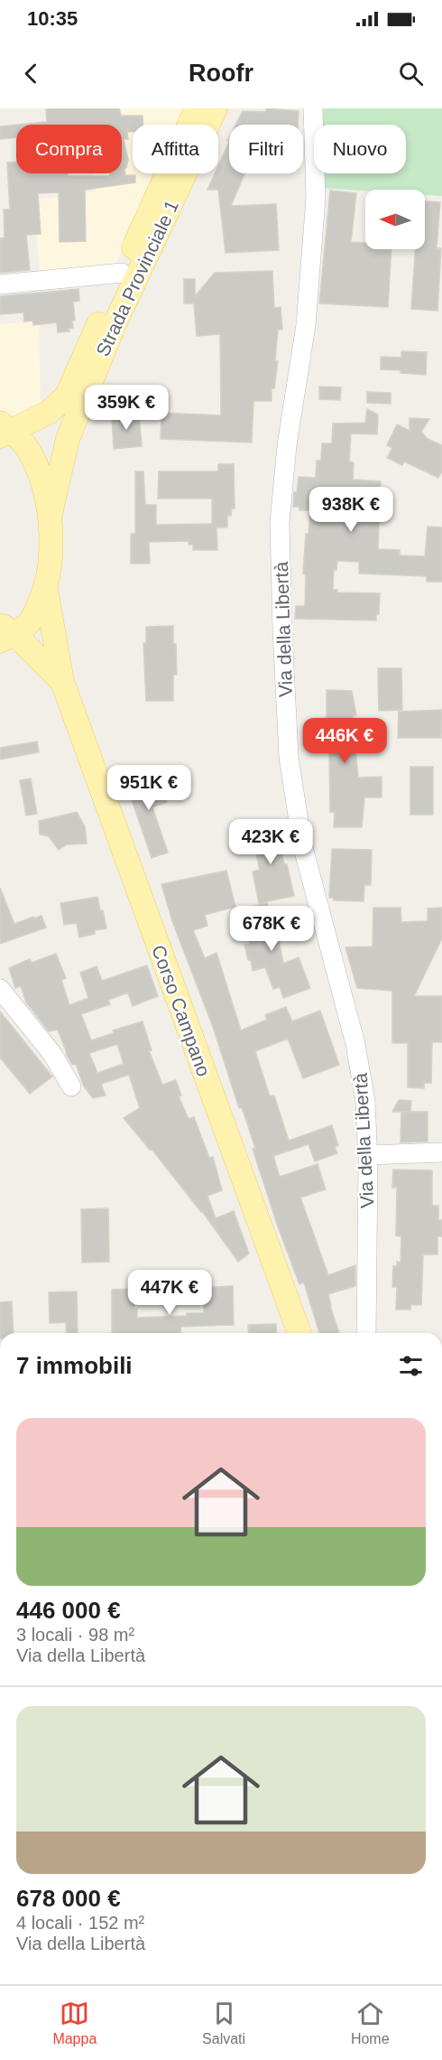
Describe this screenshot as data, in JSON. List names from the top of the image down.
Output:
{
  "streets": {
    "main road": ["Strada Provinciale 1", "Corso Campano"],
    "street": ["Via della Libertà"]
  },
  "north": "left",
  "page": {
    "status": "10:35",
    "header": "Roofr",
    "chip": [
      "Compra",
      "Affitta",
      "Filtri",
      "Nuovo"
    ],
    "price": [
      "359K €",
      "938K €",
      "446K €",
      "951K €",
      "423K €",
      "678K €",
      "447K €"
    ],
    "heading": "7 immobili",
    "list": [
      {
        "name": "446 000 €",
        "note": "3 locali · 98 m² · Via della Libertà"
      },
      {
        "name": "678 000 €",
        "note": "4 locali · 152 m² · Via della Libertà"
      }
    ],
    "tabs": ["Mappa", "Salvati", "Home"]
  }
}
